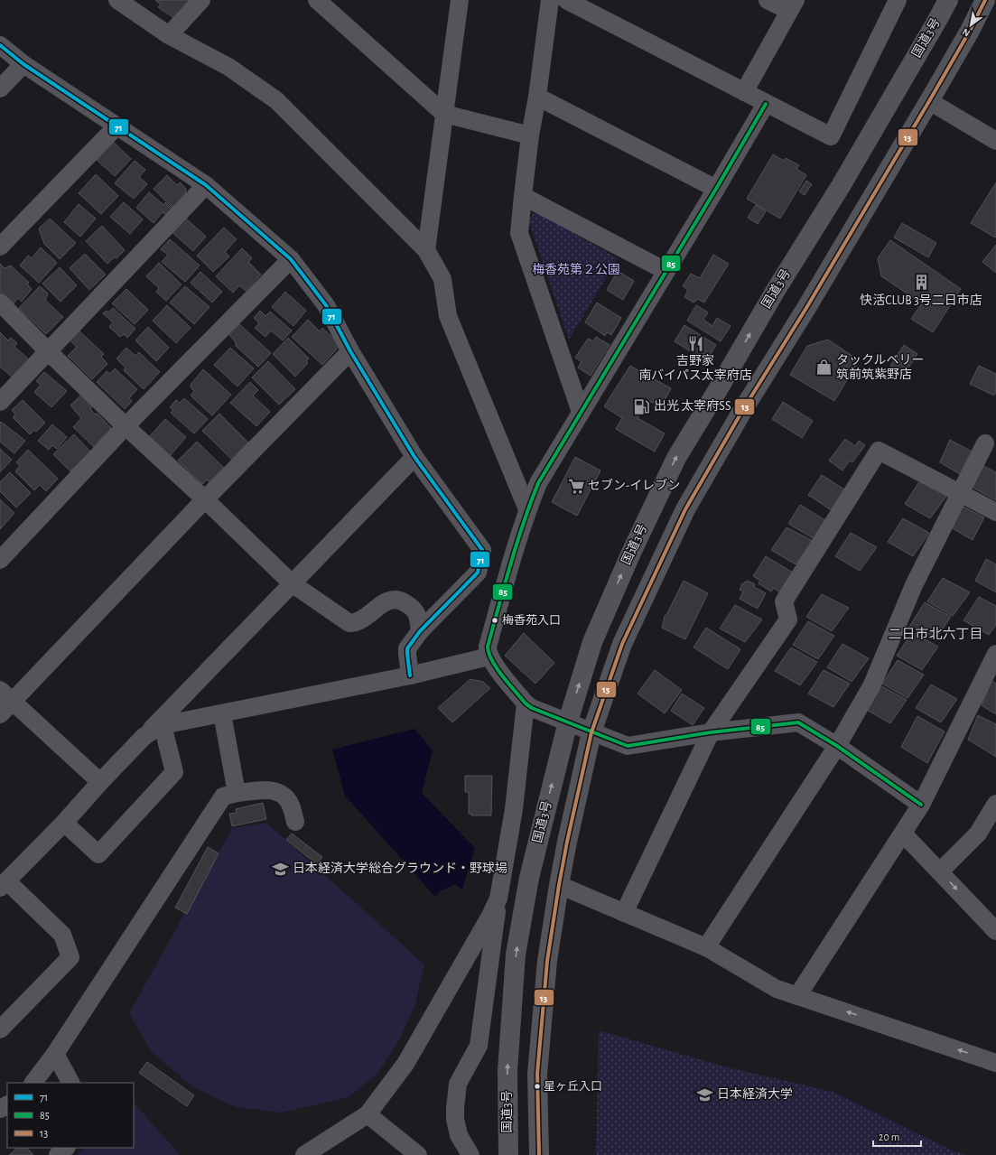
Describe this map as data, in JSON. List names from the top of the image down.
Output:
{
  "streets": {
    "highway": ["国道3号"]
  },
  "districts": ["二日市北六丁目"],
  "parks": ["梅香苑第２公園"],
  "places": {
    "building": ["快活CLUB 3号二日市店"],
    "restaurant": ["吉野家 南バイパス太宰府店"],
    "shop": ["タックルベリー 筑前筑紫野店"],
    "fuel station": ["出光 太宰府SS"],
    "supermarket": ["セブン-イレブン"],
    "other": ["梅香苑入口", "星ヶ丘入口"],
    "school or university": ["日本経済大学総合グラウンド・野球場", "日本経済大学"]
  },
  "lines": ["transit line 13", "transit line 71", "transit line 85"],
  "legend": ["71", "85", "13"],
  "scale_bar": "20 m",
  "north": "bottom left"
}
